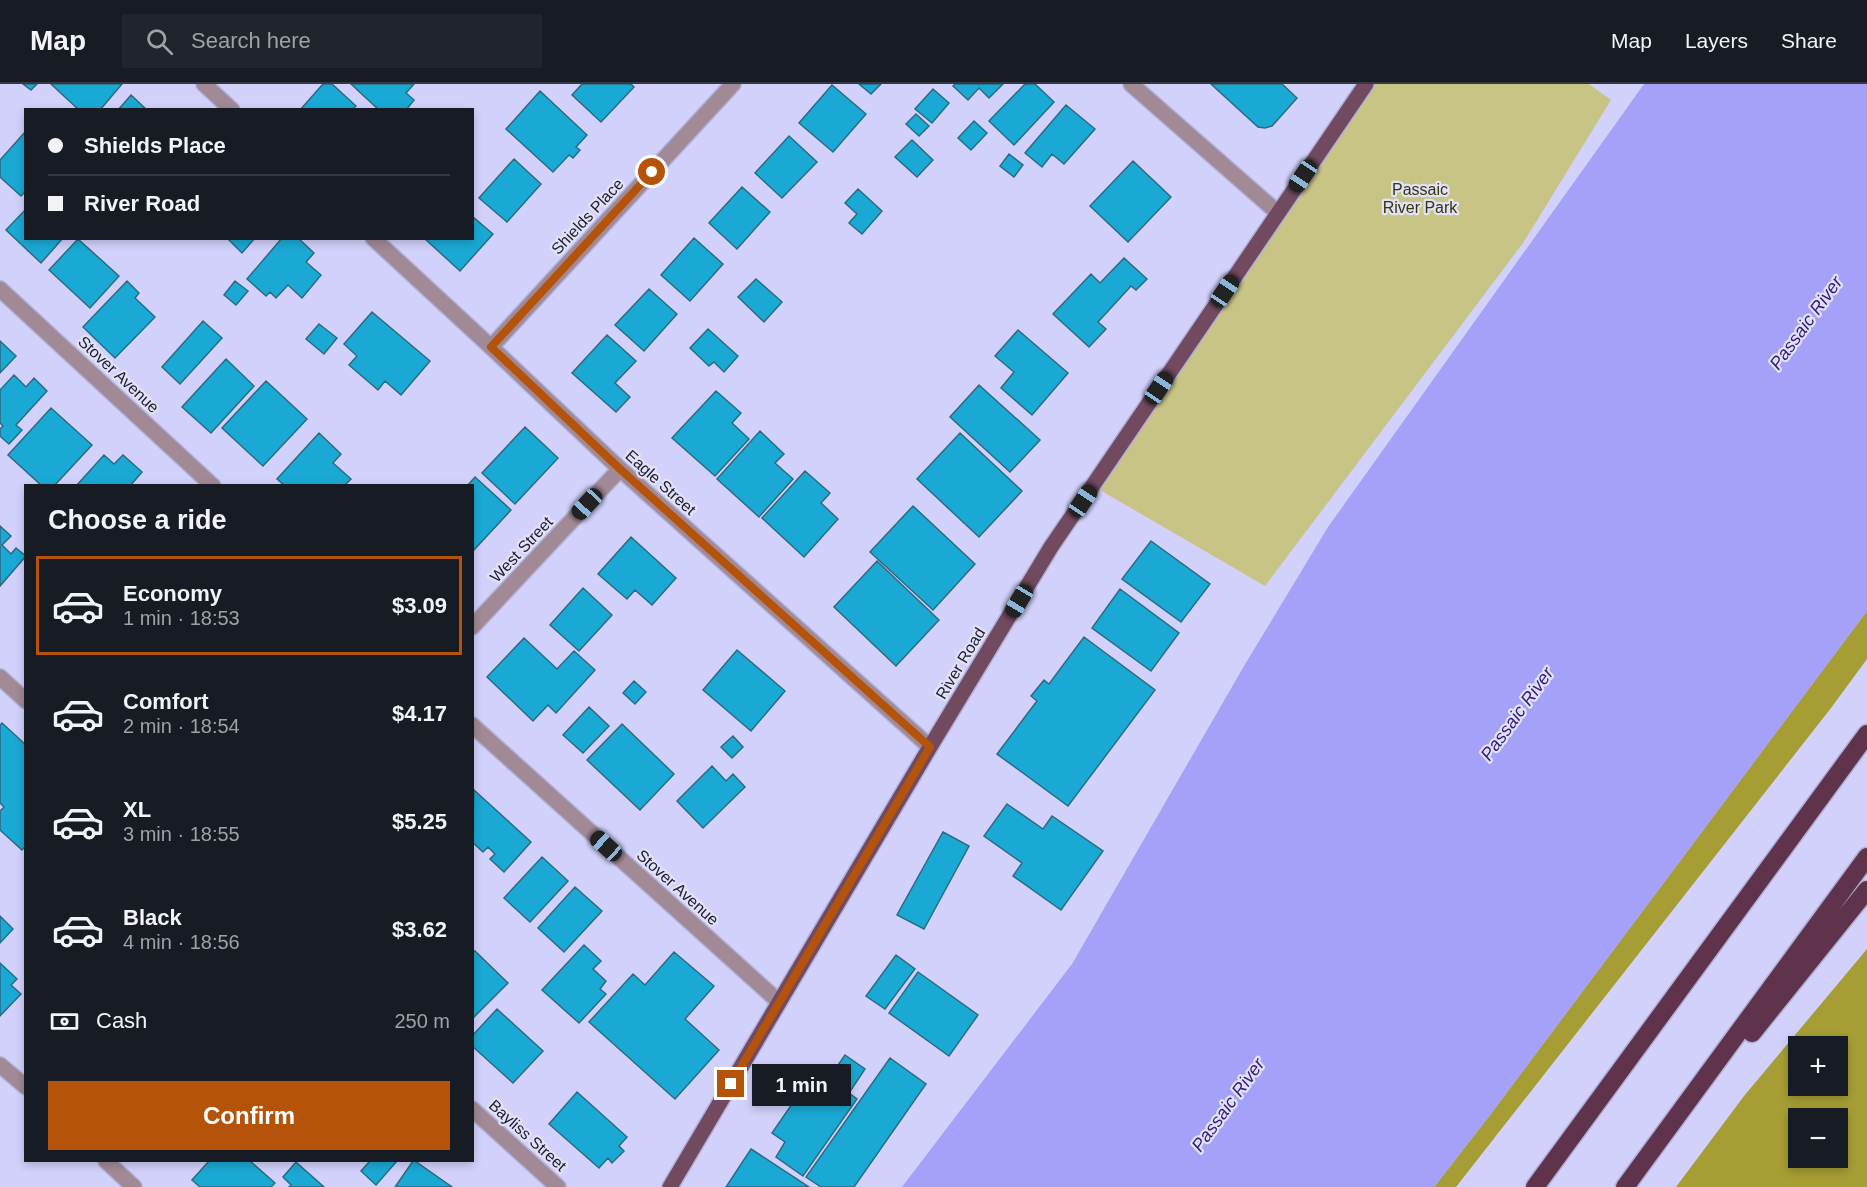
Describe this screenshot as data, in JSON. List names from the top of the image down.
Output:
{
  "streets": {
    "main road": ["River Road"],
    "street": [
      "Shields Place",
      "Stover Avenue",
      "Eagle Street",
      "West Street",
      "Bayliss Street"
    ]
  },
  "crossings": [
    ["Shields Place", "Eagle Street"],
    ["Stover Avenue", "River Road"],
    ["Eagle Street", "West Street"],
    ["Eagle Street", "River Road"]
  ],
  "water": ["Passaic River"],
  "parks": ["Passaic River Park"],
  "page": {
    "header": "Map",
    "search": "Search here",
    "nav": ["Map", "Layers", "Share"],
    "banner": ["Shields Place", "River Road"],
    "heading": "Choose a ride",
    "list": [
      {
        "name": "Economy",
        "note": "1 min · 18:53",
        "value": "$3.09"
      },
      {
        "name": "Comfort",
        "note": "2 min · 18:54",
        "value": "$4.17"
      },
      {
        "name": "XL",
        "note": "3 min · 18:55",
        "value": "$5.25"
      },
      {
        "name": "Black",
        "note": "4 min · 18:56",
        "value": "$3.62"
      }
    ],
    "pay": ["Cash", "250 m"],
    "map_buttons": ["+", "−"],
    "bubble": "1 min",
    "buttons": "Confirm"
  }
}
